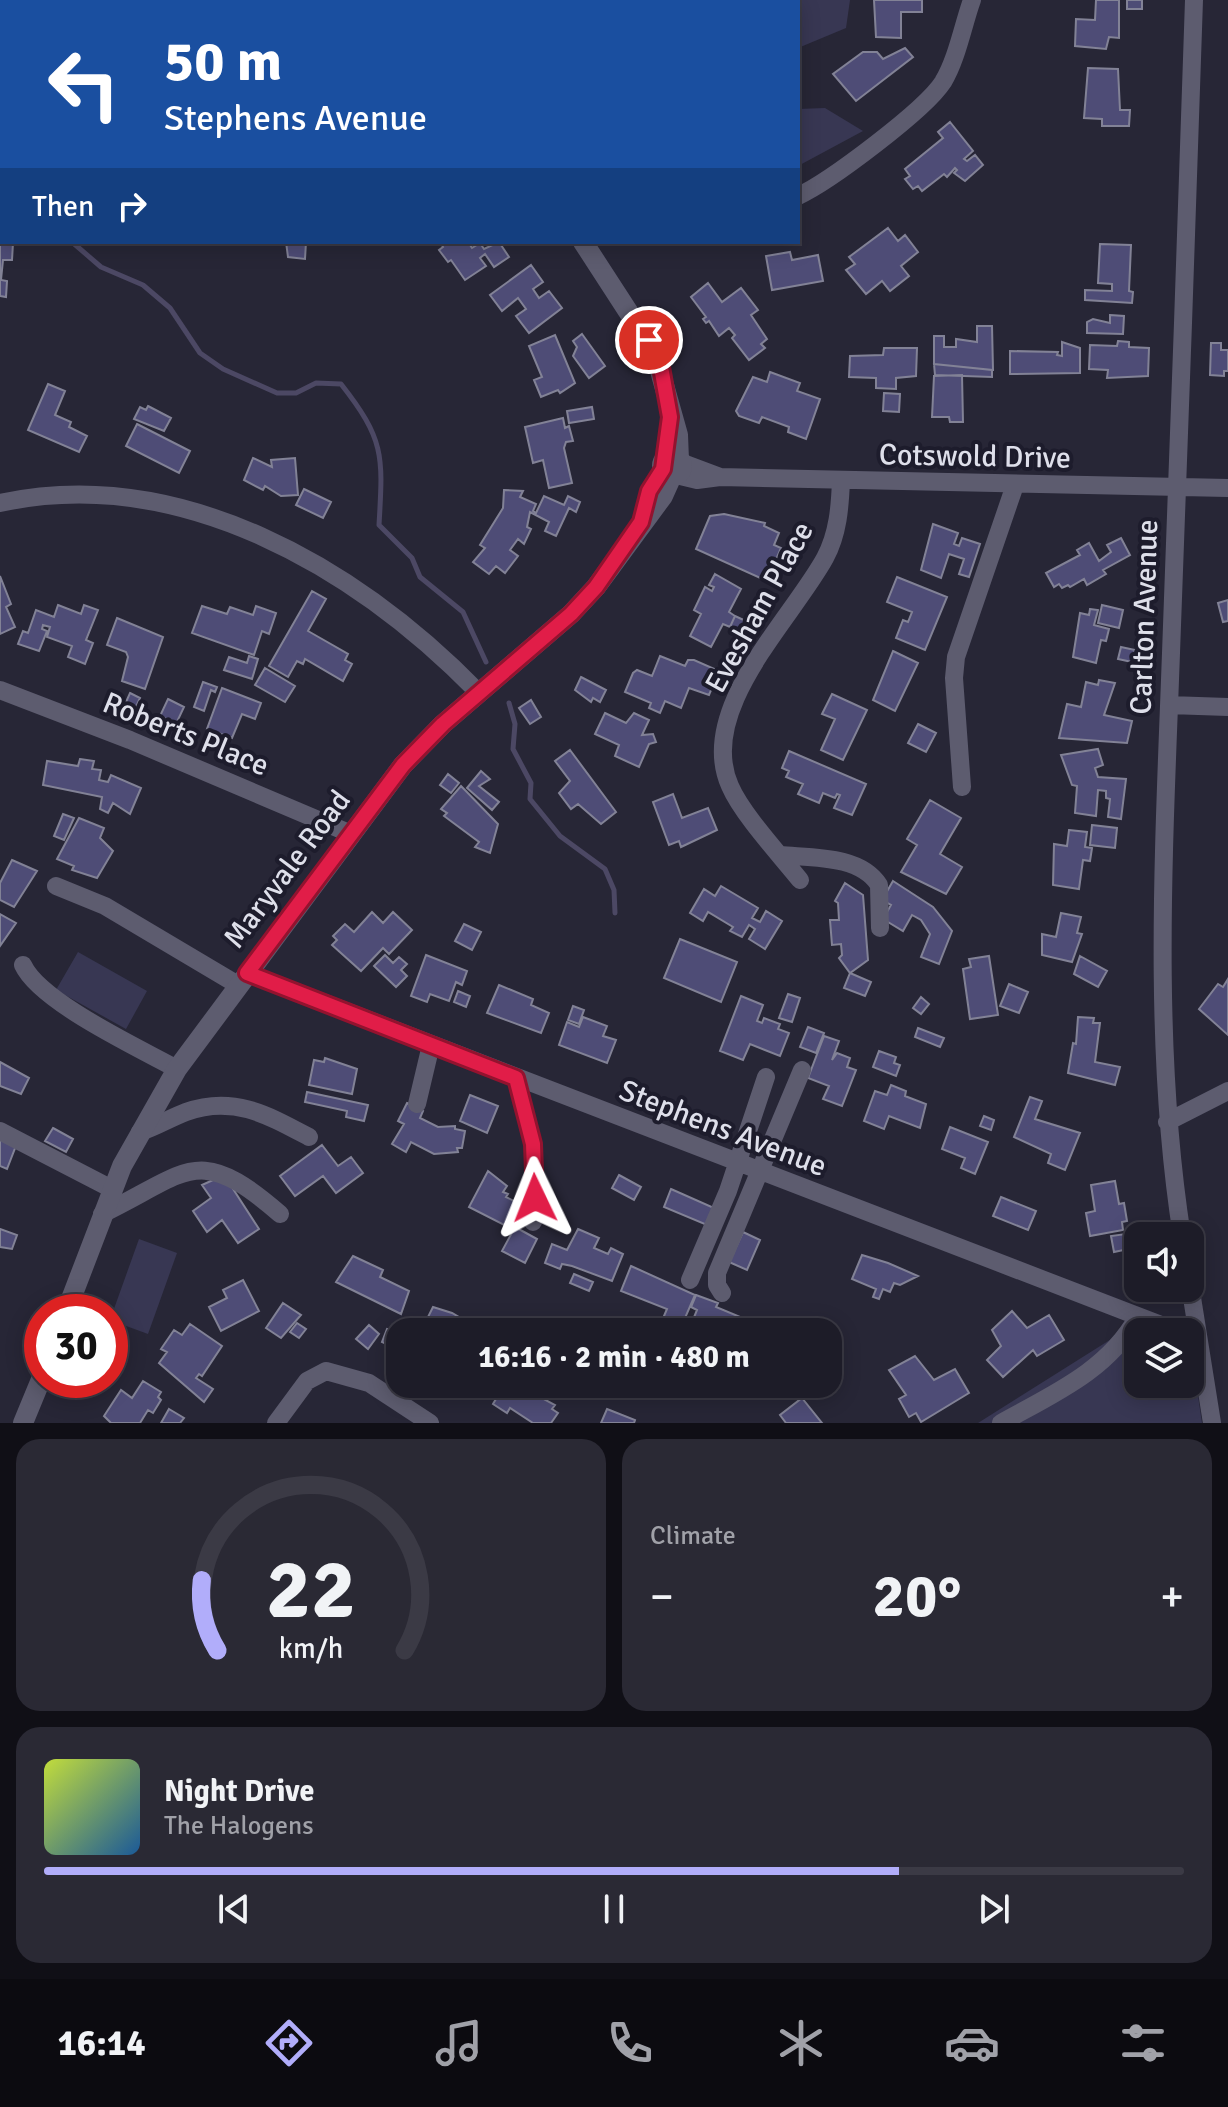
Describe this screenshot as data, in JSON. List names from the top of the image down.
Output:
{
  "streets": {
    "street": [
      "Cotswold Drive",
      "Evesham Place",
      "Carlton Avenue",
      "Roberts Place",
      "Maryvale Road",
      "Stephens Avenue"
    ]
  },
  "crossings": [
    ["Cotswold Drive", "Evesham Place"],
    ["Cotswold Drive", "Carlton Avenue"],
    ["Cotswold Drive", "Maryvale Road"],
    ["Roberts Place", "Maryvale Road"],
    ["Maryvale Road", "Stephens Avenue"]
  ],
  "page": {
    "turn": ["50 m", "Stephens Avenue"],
    "then": "Then",
    "limit": "30",
    "trip": "16:16 · 2 min · 480 m",
    "tile": "Climate",
    "heat": ["−", "20°", "+"],
    "song": ["Night Drive", "The Halogens"],
    "tabs": "16:14",
    "gauge": ["22", "km/h"]
  }
}
